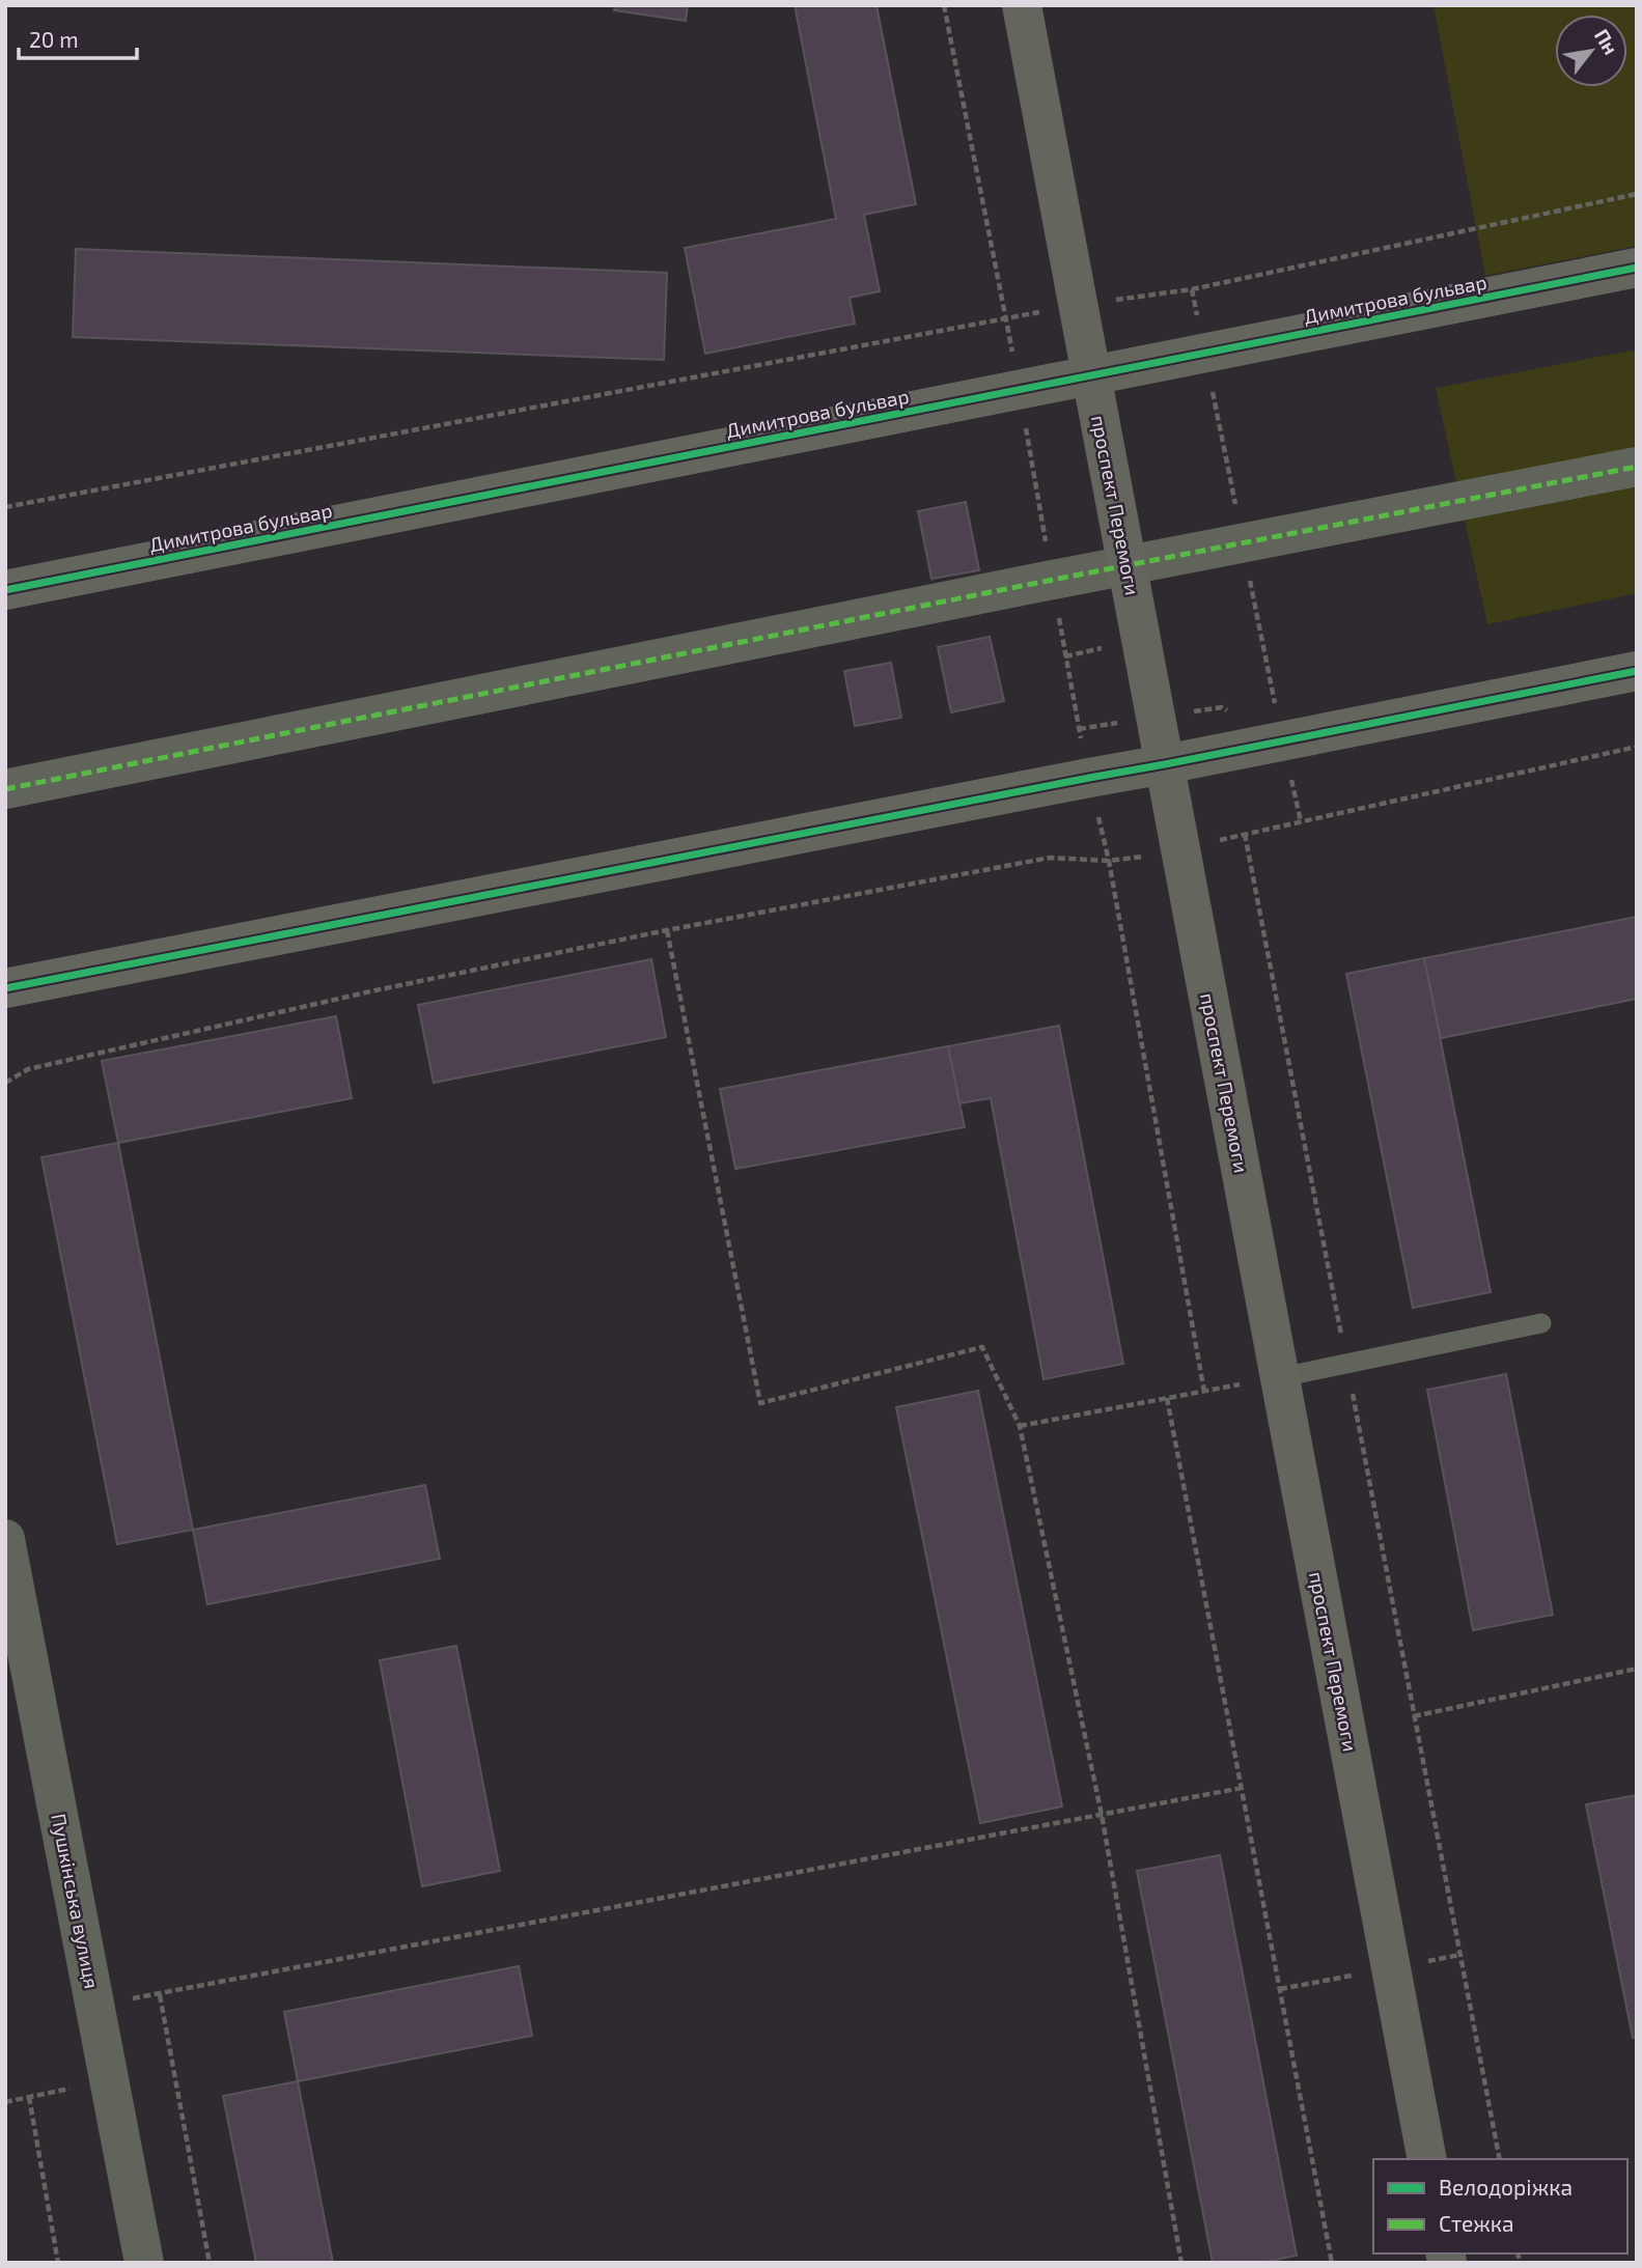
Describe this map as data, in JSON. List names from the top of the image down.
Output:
{
  "streets": {
    "street": ["Димитрова бульвар", "проспект Перемоги", "Пушкінська вулиця"]
  },
  "crossings": [
    ["Димитрова бульвар", "проспект Перемоги"]
  ],
  "legend": ["Велодоріжка", "Стежка"],
  "scale_bar": "20 m",
  "north": "top right"
}
